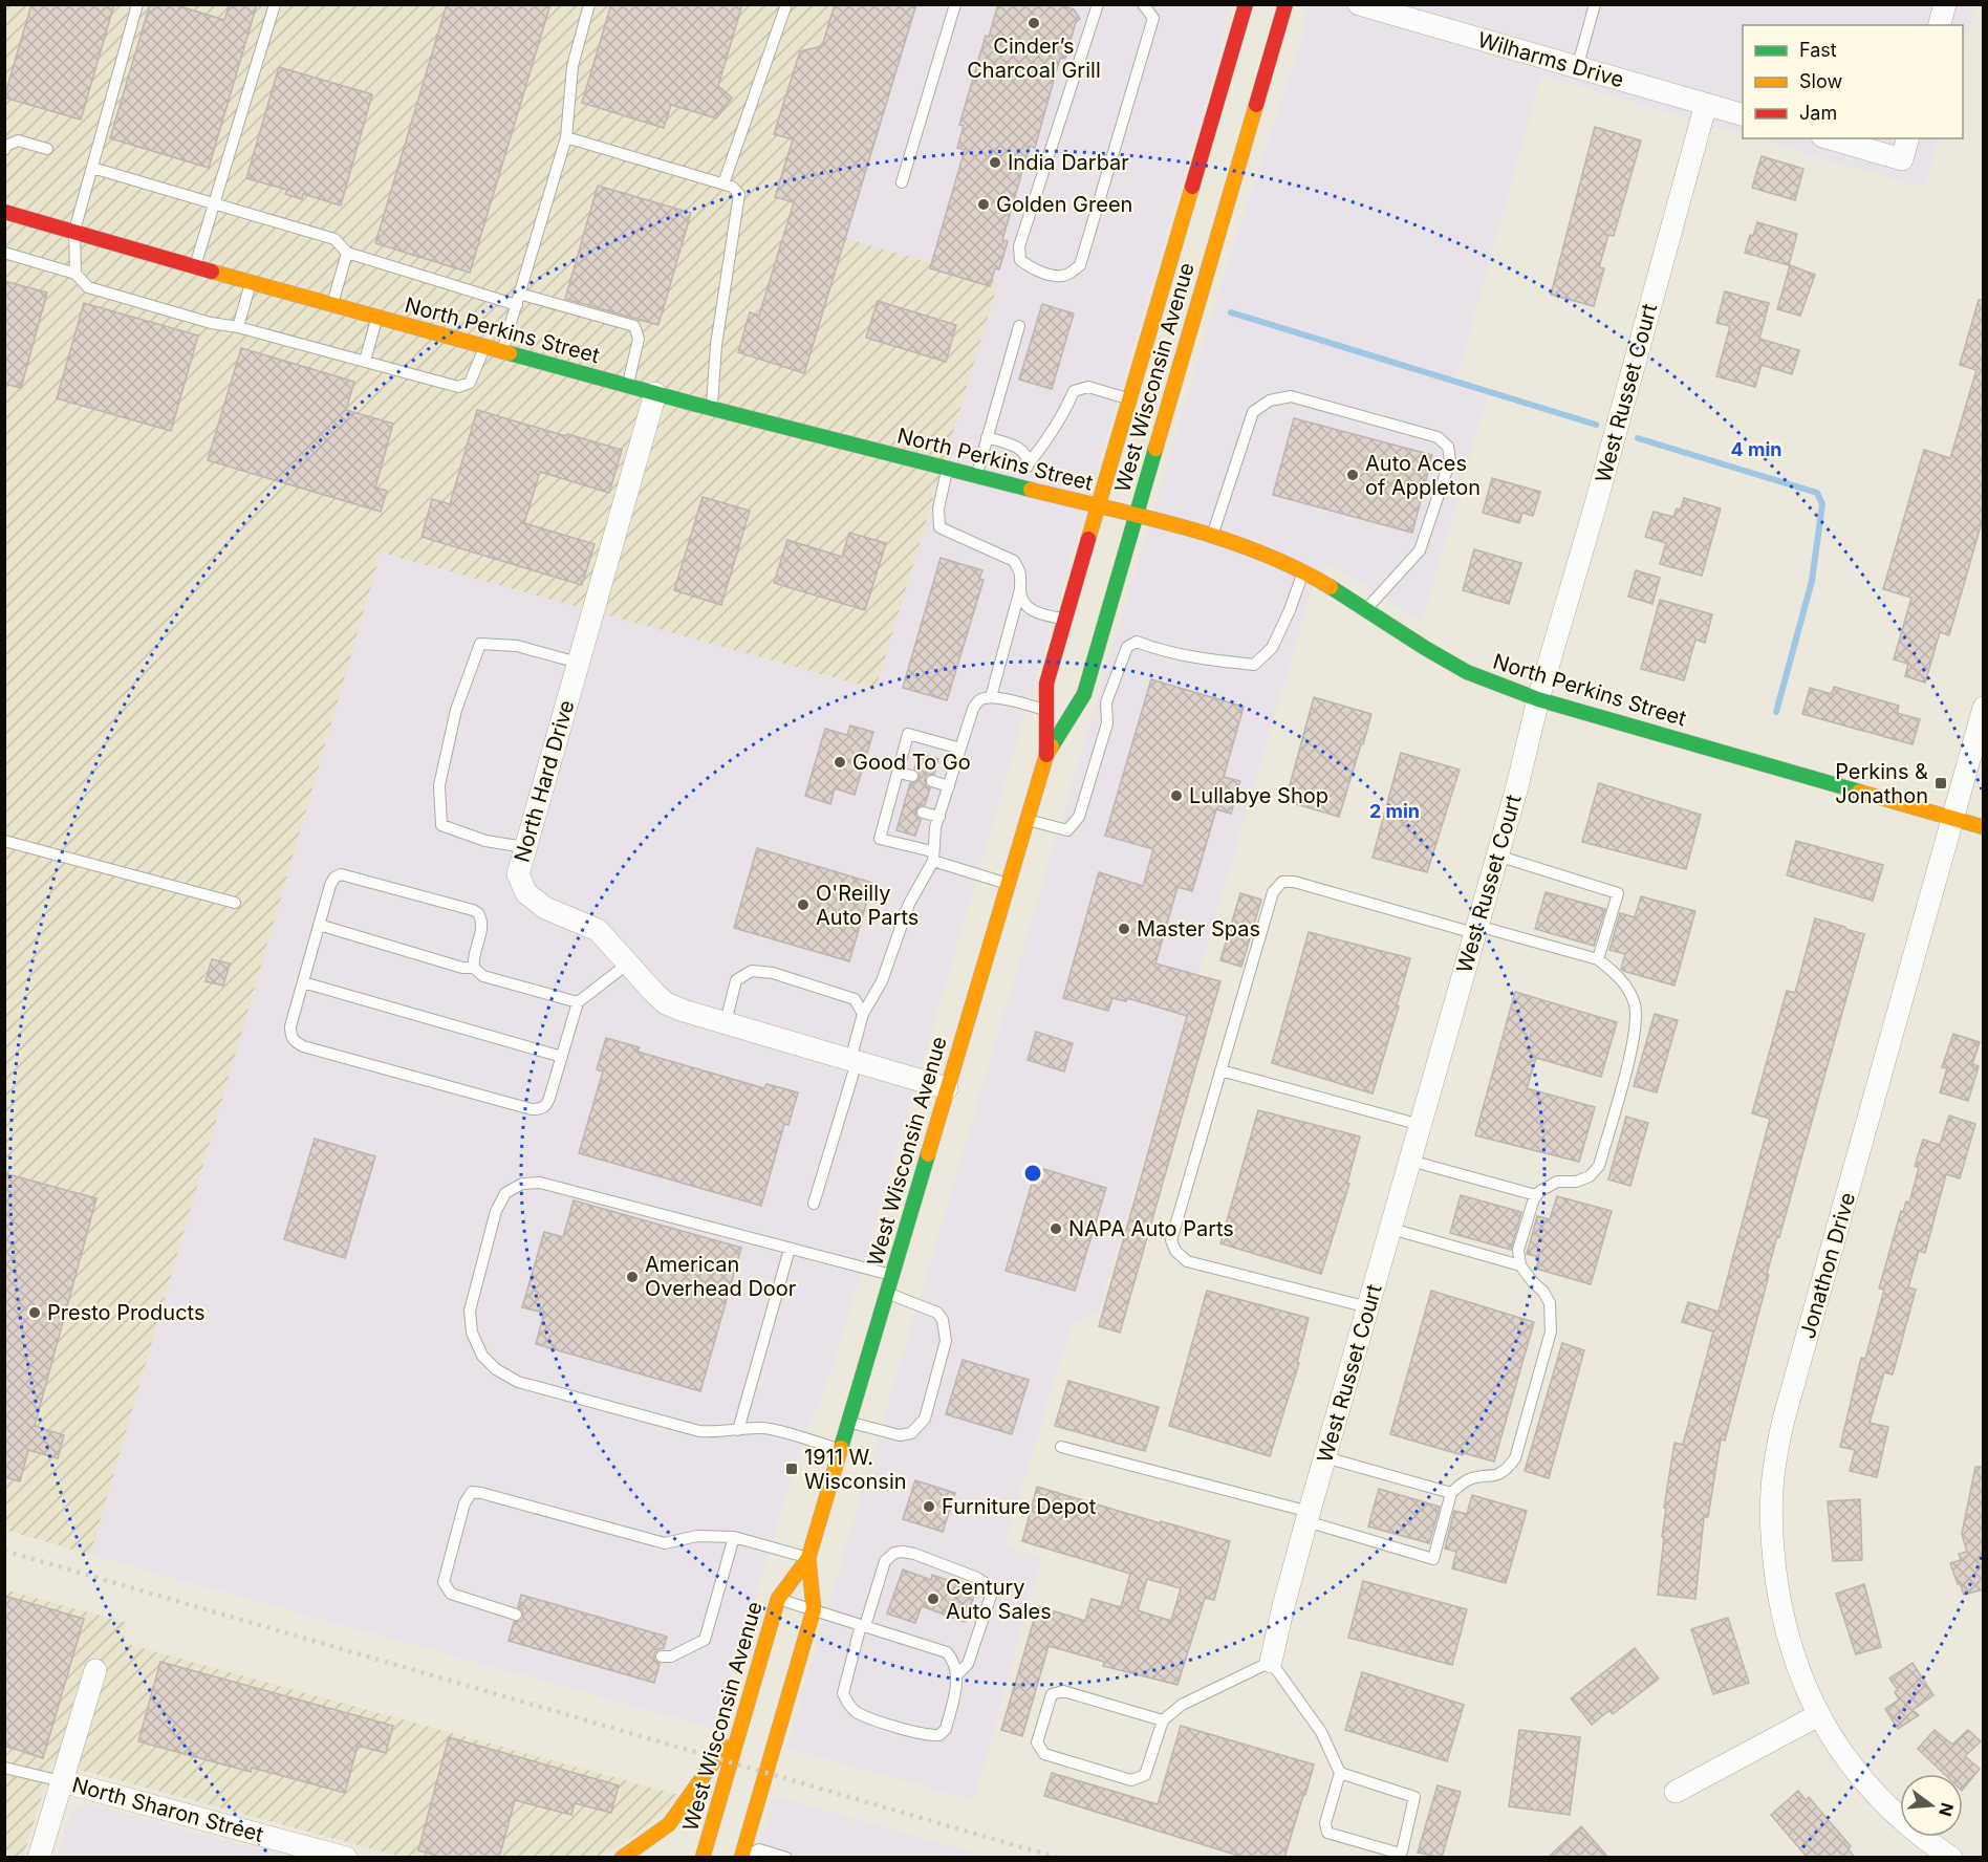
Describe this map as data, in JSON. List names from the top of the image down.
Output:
{
  "streets": {
    "main road": ["North Perkins Street", "West Wisconsin Avenue"],
    "street": [
      "Wilharms Drive",
      "West Russet Court",
      "North Hard Drive",
      "Jonathon Drive",
      "North Sharon Street"
    ]
  },
  "crossings": [
    ["Wilharms Drive", "West Russet Court"],
    ["North Perkins Street", "West Wisconsin Avenue"],
    ["North Perkins Street", "West Russet Court"],
    ["North Perkins Street", "North Hard Drive"],
    ["North Perkins Street", "Jonathon Drive"],
    ["West Wisconsin Avenue", "North Hard Drive"]
  ],
  "places": {
    "other": [
      "Cinder’s Charcoal Grill",
      "India Darbar",
      "Golden Green",
      "Auto Aces of Appleton",
      "Good To Go",
      "Lullabye Shop",
      "O'Reilly Auto Parts",
      "Master Spas",
      "NAPA Auto Parts",
      "American Overhead Door",
      "Presto Products",
      "Furniture Depot",
      "Century Auto Sales"
    ],
    "transit": ["Perkins & Jonathon", "1911 W. Wisconsin"]
  },
  "legend": ["Fast", "Slow", "Jam"],
  "north": "right",
  "rings": ["4 min", "2 min"]
}
